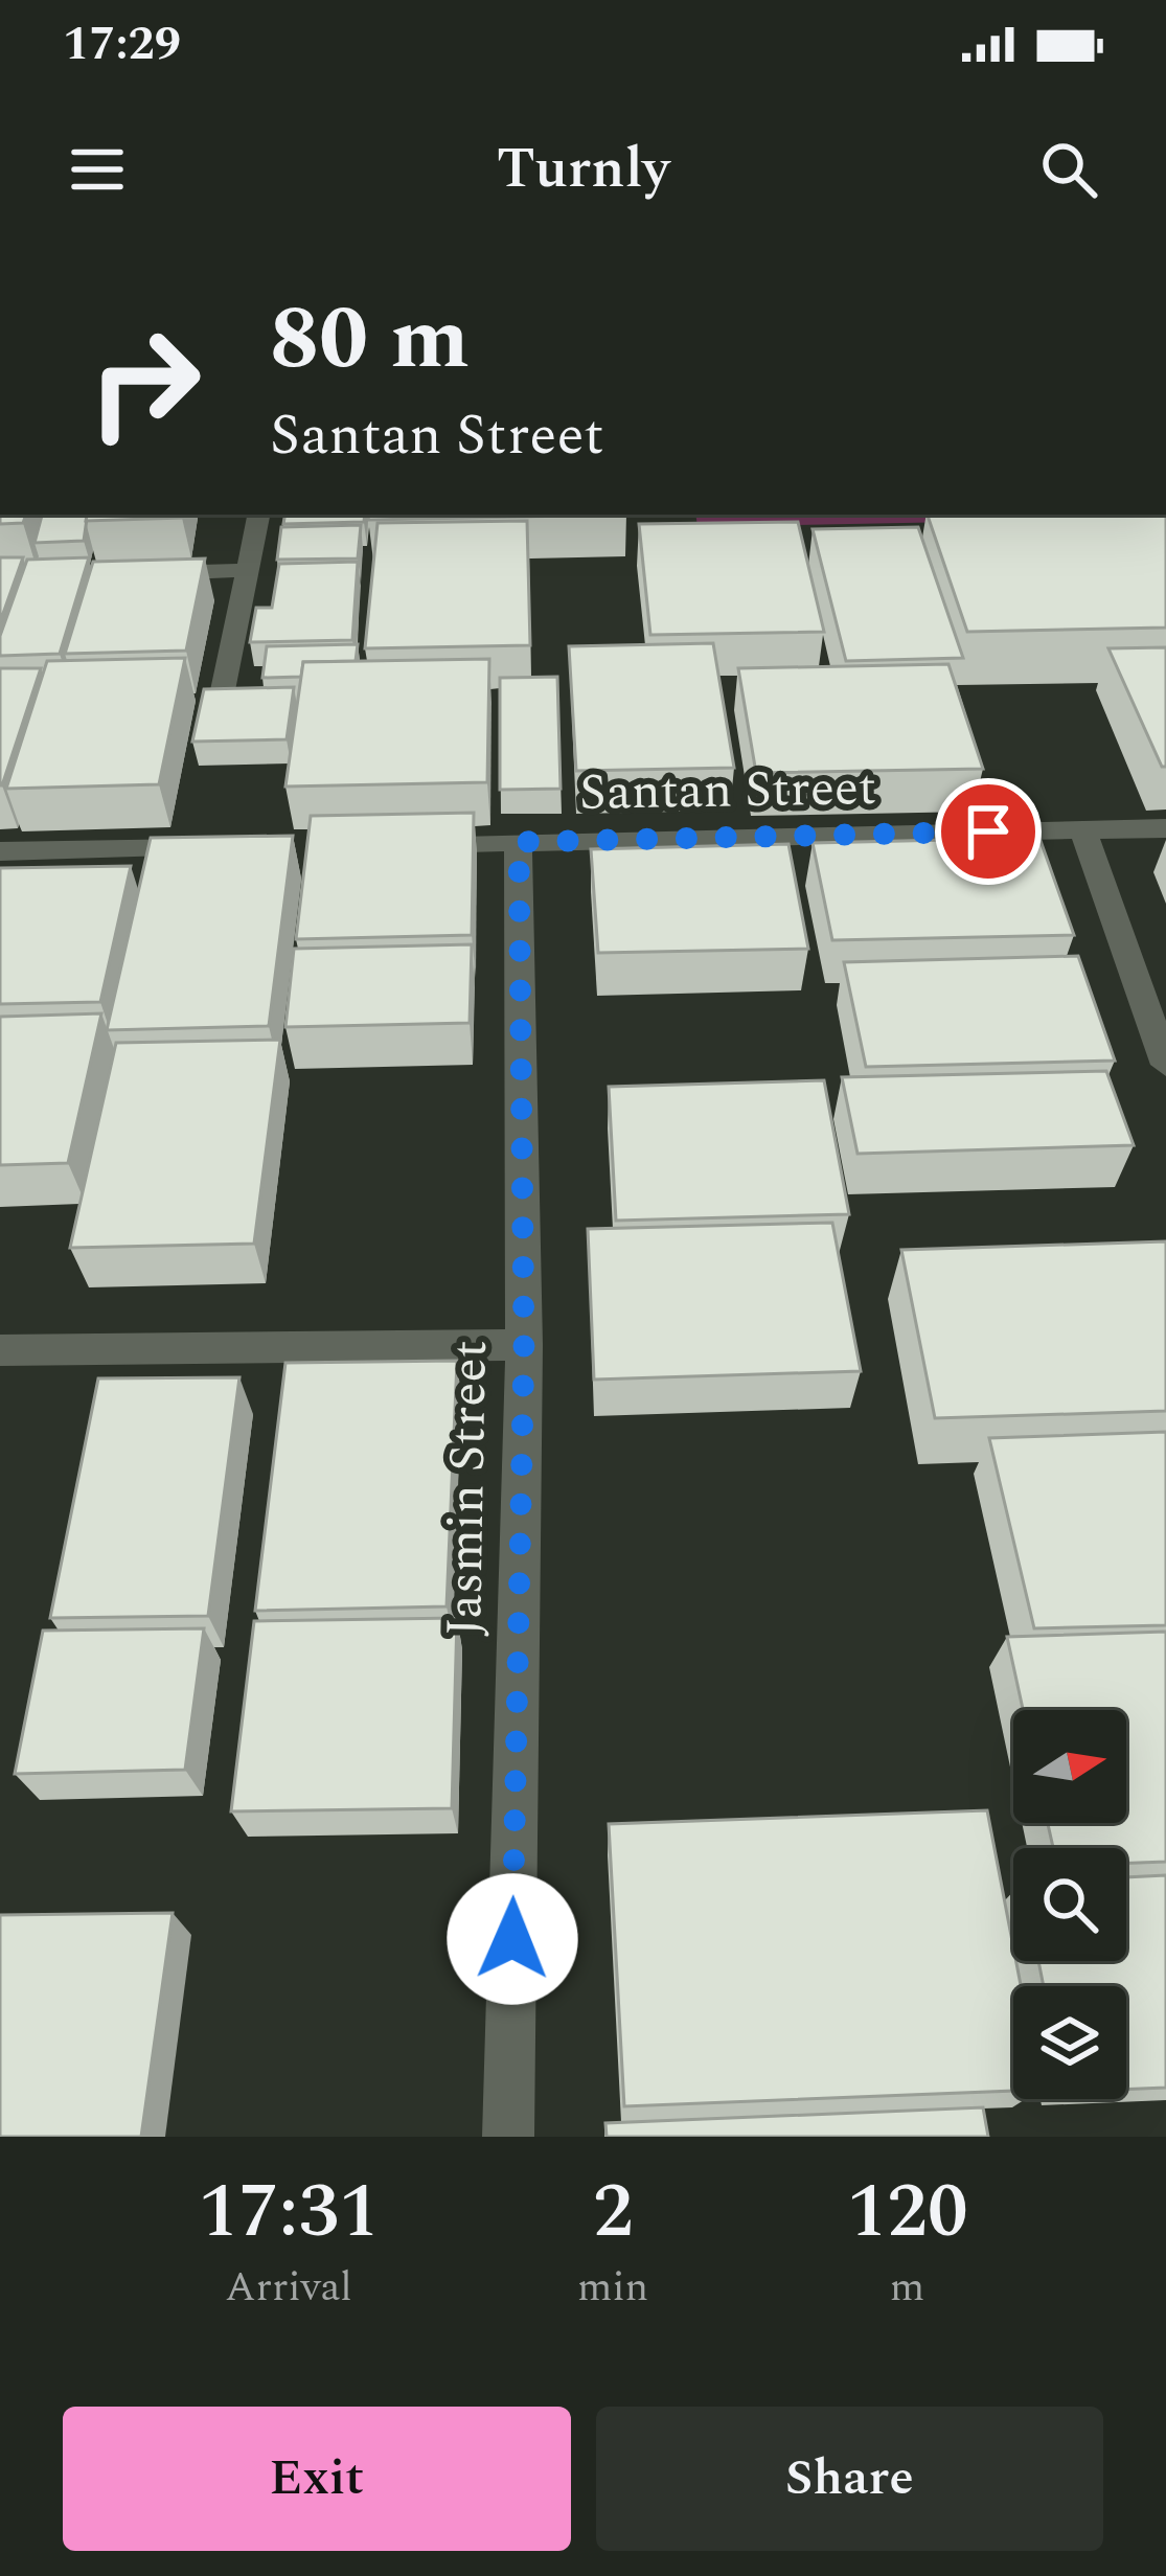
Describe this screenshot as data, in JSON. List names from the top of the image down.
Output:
{
  "streets": {
    "street": ["Santan Street", "Jasmin Street"]
  },
  "crossings": [
    ["Santan Street", "Jasmin Street"]
  ],
  "north": "right",
  "page": {
    "status": "17:29",
    "header": "Turnly",
    "turn": ["80 m", "Santan Street"],
    "eta": [
      "17:31",
      "Arrival",
      "2",
      "min",
      "120",
      "m"
    ],
    "buttons": ["Exit", "Share"]
  }
}
